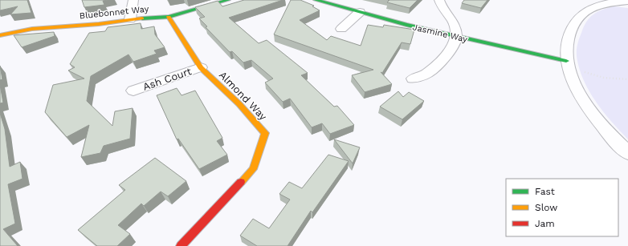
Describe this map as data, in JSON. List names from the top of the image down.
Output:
{
  "streets": {
    "street": [
      "Bluebonnet Way",
      "Jasmine Way",
      "Ash Court",
      "Almond Way"
    ]
  },
  "crossings": [
    ["Bluebonnet Way", "Almond Way"],
    ["Ash Court", "Almond Way"]
  ],
  "legend": ["Fast", "Slow", "Jam"]
}
